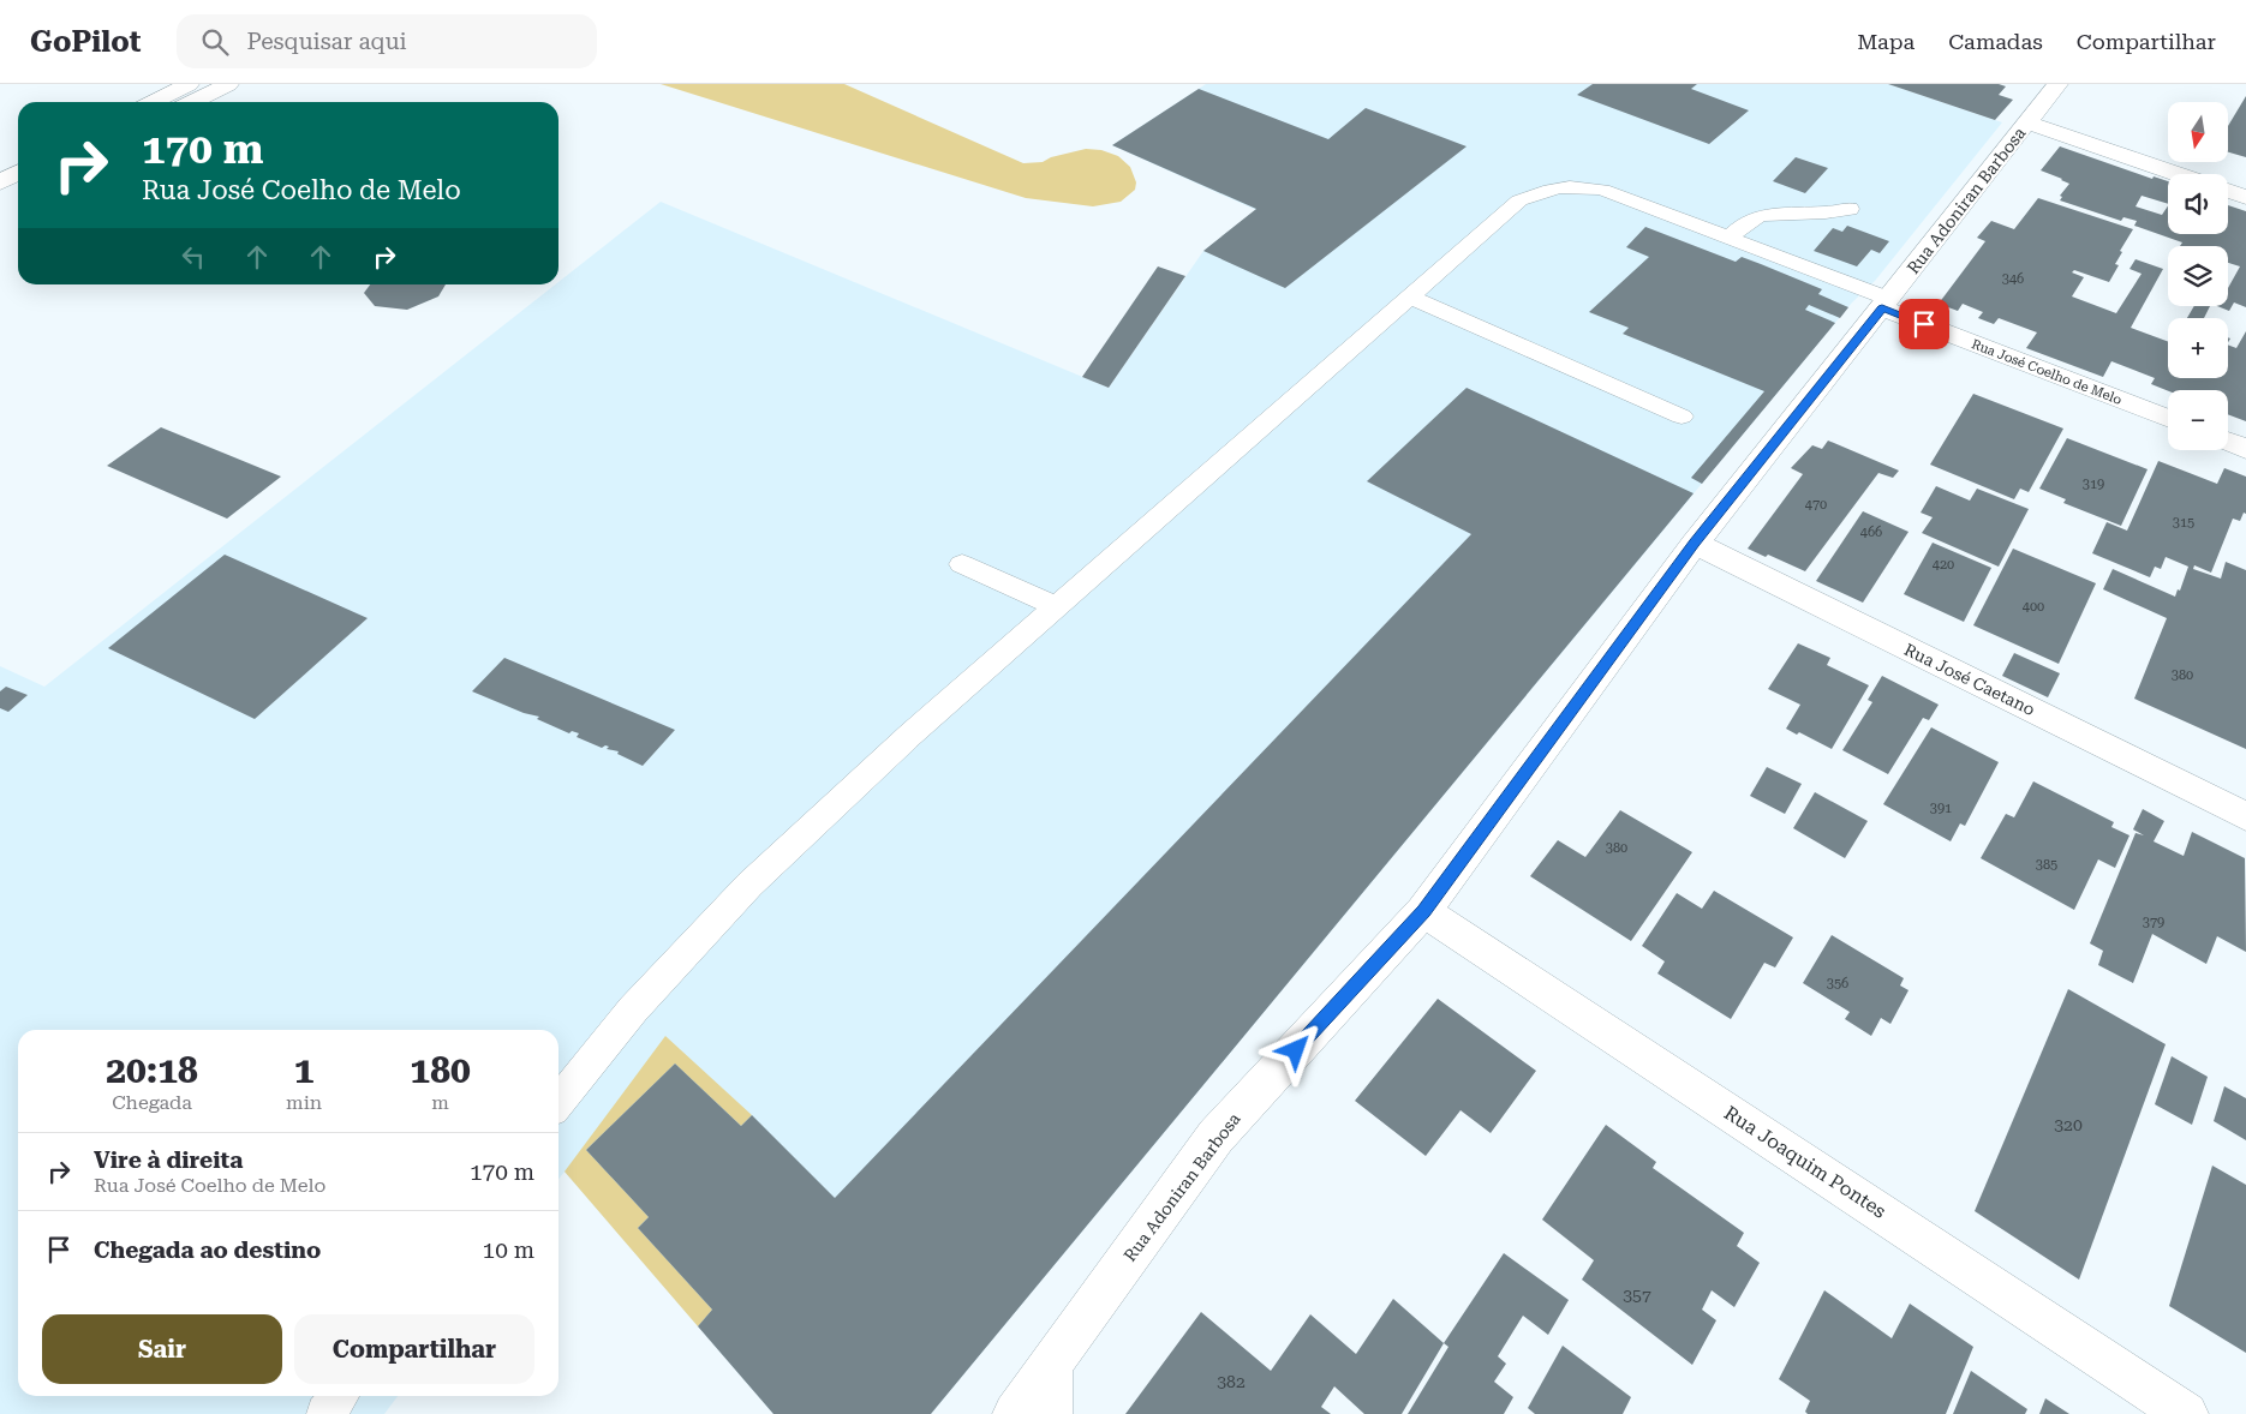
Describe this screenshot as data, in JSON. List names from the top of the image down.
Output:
{
  "streets": {
    "street": [
      "Rua Adoniran Barbosa",
      "Rua José Coelho de Melo",
      "Rua José Caetano",
      "Rua Joaquim Pontes"
    ]
  },
  "crossings": [
    ["Rua Adoniran Barbosa", "Rua José Coelho de Melo"],
    ["Rua Adoniran Barbosa", "Rua José Caetano"],
    ["Rua Adoniran Barbosa", "Rua Joaquim Pontes"]
  ],
  "house_numbers": [
    "346",
    "319",
    "470",
    "315",
    "466",
    "420",
    "400",
    "380",
    "391",
    "380",
    "385",
    "379",
    "356",
    "320",
    "357",
    "382"
  ],
  "north": "bottom",
  "page": {
    "header": "GoPilot",
    "search": "Pesquisar aqui",
    "nav": ["Mapa", "Camadas", "Compartilhar"],
    "map_buttons": ["+", "−"],
    "turn": ["170 m", "Rua José Coelho de Melo"],
    "eta": [
      "20:18",
      "Chegada",
      "1",
      "min",
      "180",
      "m"
    ],
    "list": [
      {
        "name": "Vire à direita",
        "note": "Rua José Coelho de Melo",
        "value": "170 m"
      },
      {
        "name": "Chegada ao destino",
        "value": "10 m"
      }
    ],
    "buttons": ["Sair", "Compartilhar"]
  }
}
